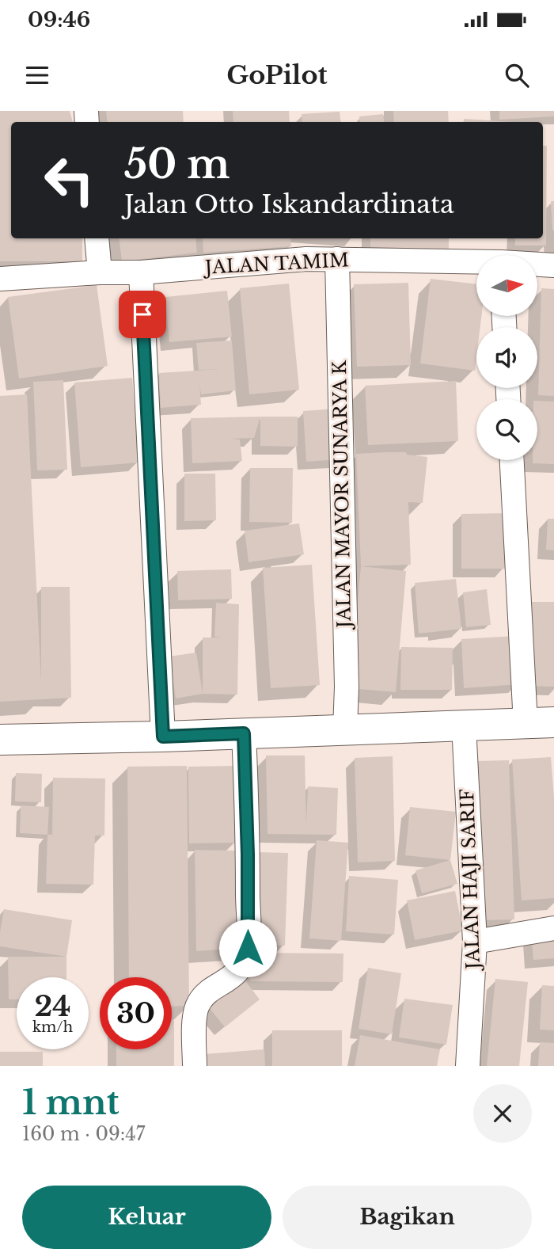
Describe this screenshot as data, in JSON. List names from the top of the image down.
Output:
{
  "streets": {
    "street": ["JALAN TAMIM", "JALAN MAYOR SUNARYA K", "JALAN HAJI SARIF"]
  },
  "crossings": [
    ["JALAN TAMIM", "JALAN MAYOR SUNARYA K"]
  ],
  "north": "right",
  "page": {
    "status": "09:46",
    "header": "GoPilot",
    "turn": ["50 m", "Jalan Otto Iskandardinata"],
    "speed": "24 km/h",
    "limit": "30",
    "heading": ["1 mnt", "160 m · 09:47"],
    "buttons": ["Keluar", "Bagikan"]
  }
}
